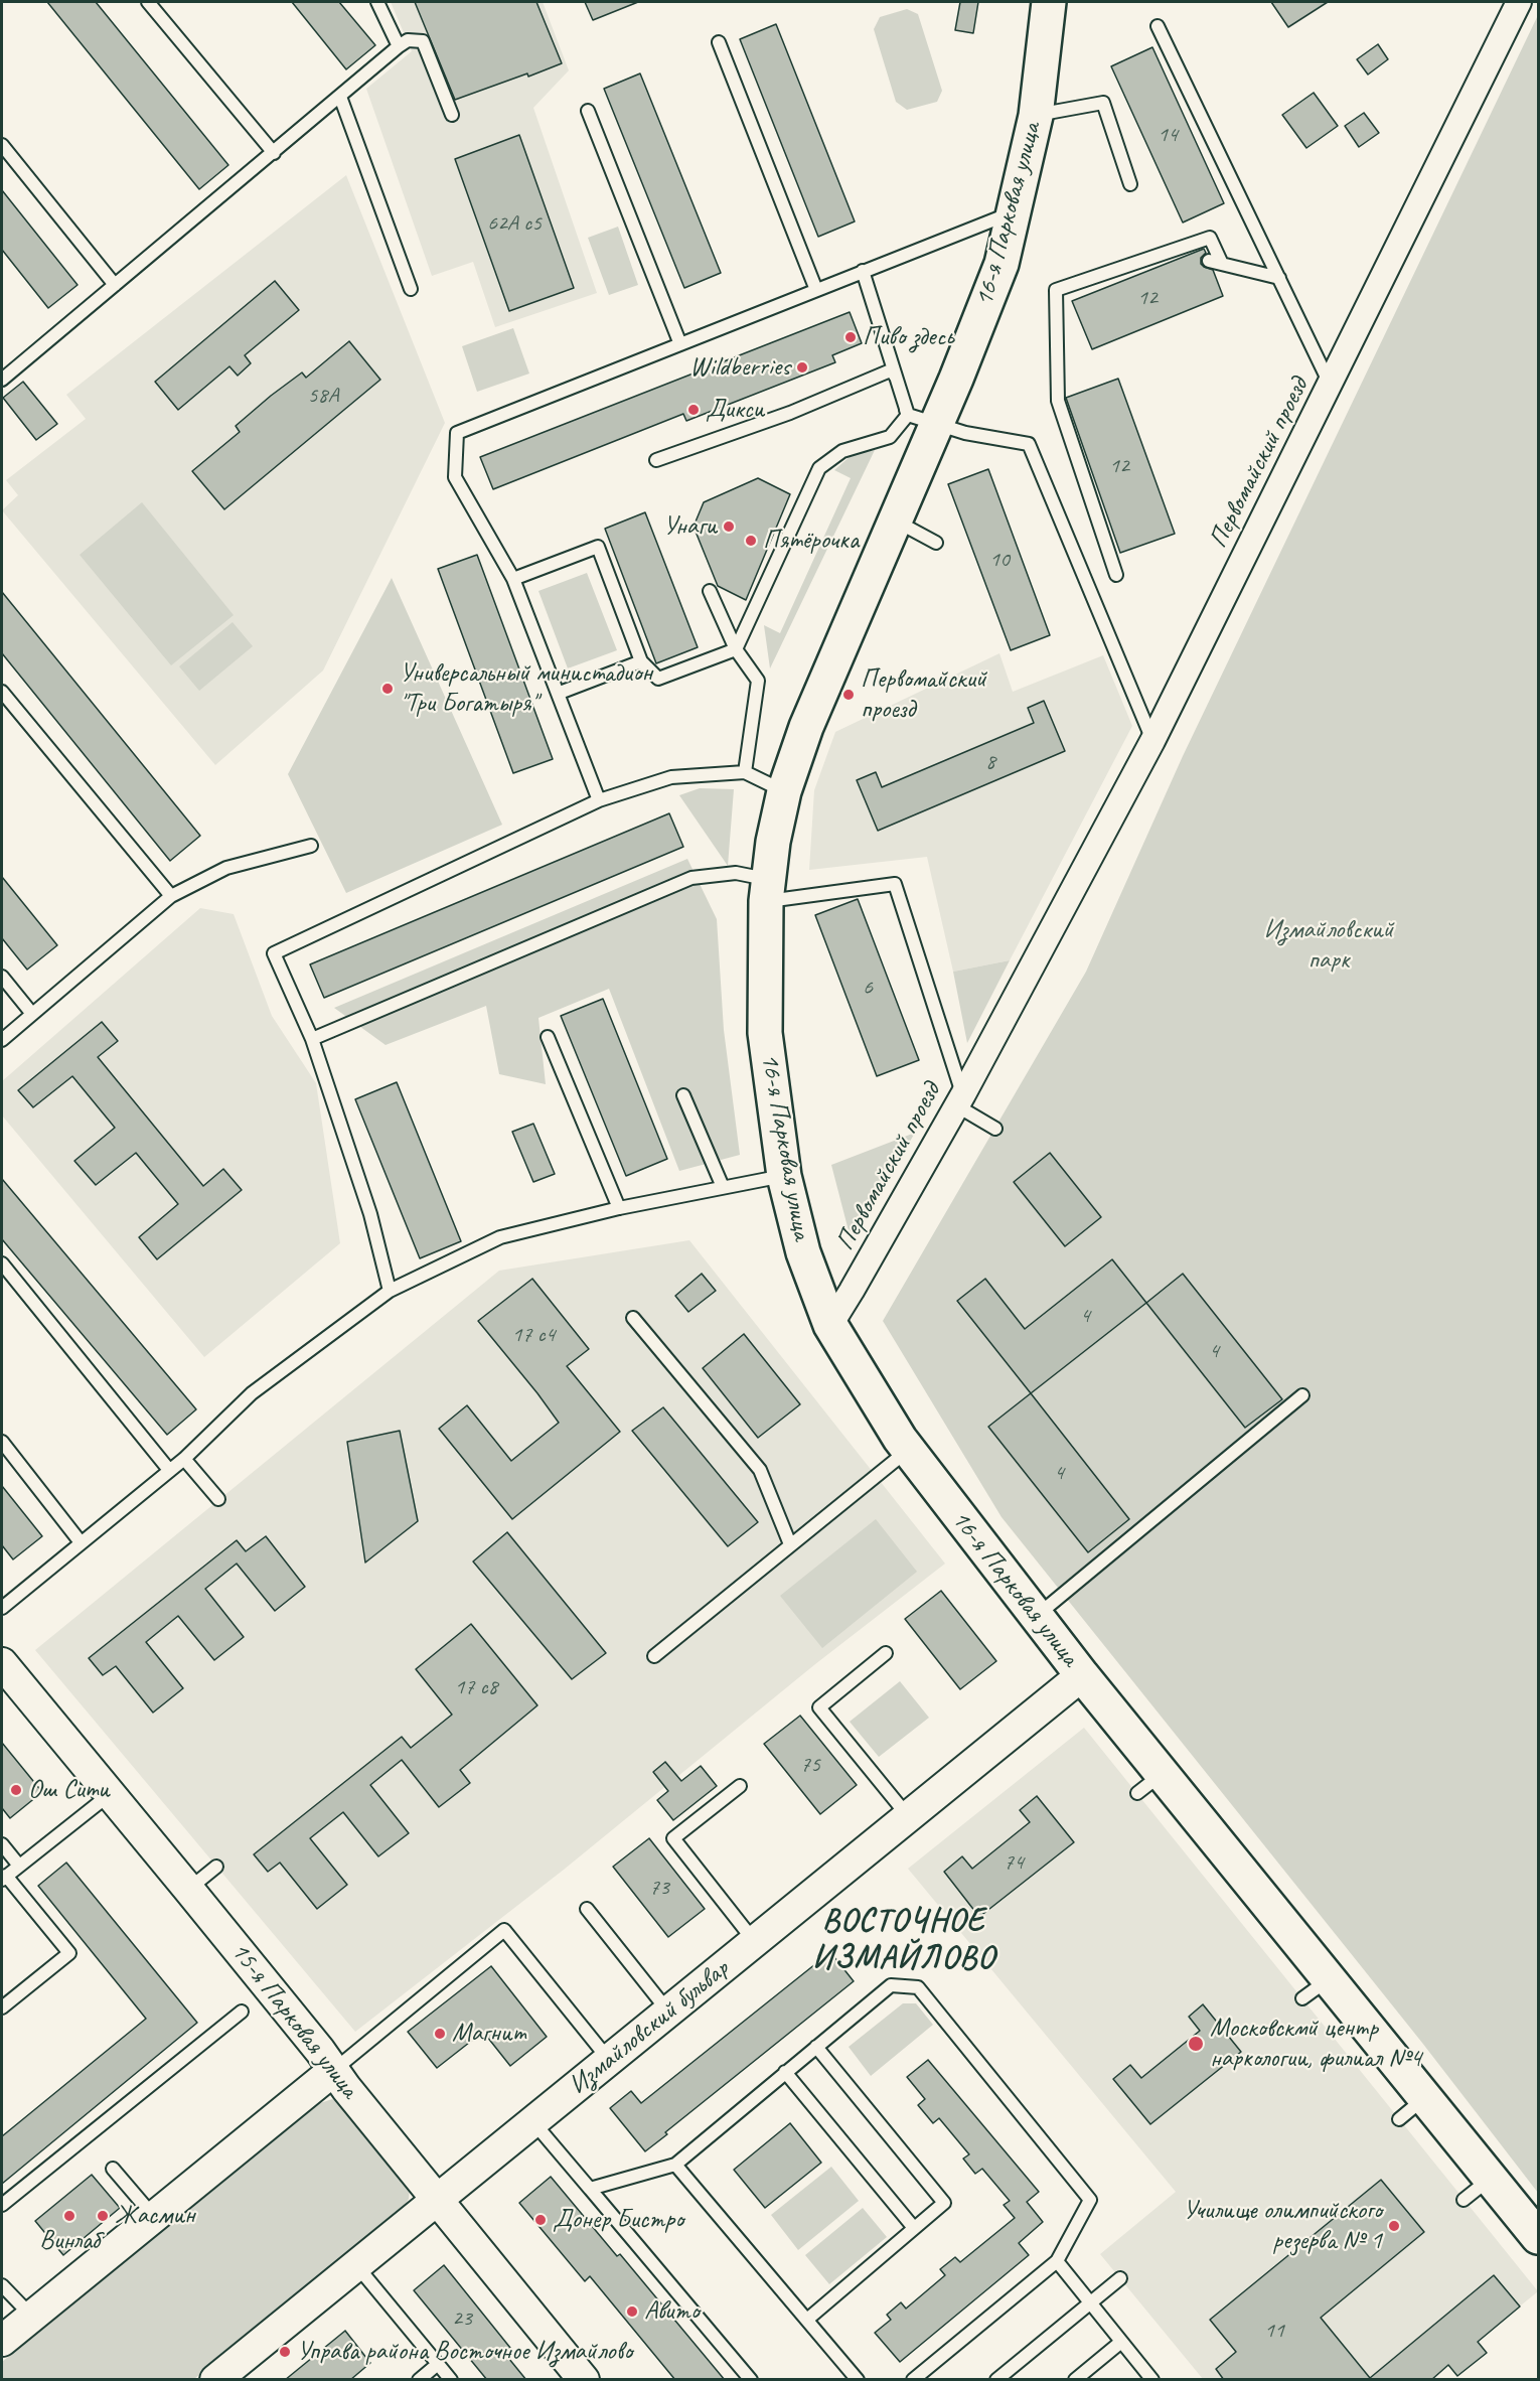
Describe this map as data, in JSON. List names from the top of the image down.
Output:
{
  "streets": {
    "main road": ["16-я Парковая улица"],
    "street": ["Первомайский проезд", "15-я Парковая улица", "Измайловский бульвар"]
  },
  "crossings": [
    ["16-я Парковая улица", "Первомайский проезд"],
    ["16-я Парковая улица", "Измайловский бульвар"],
    ["15-я Парковая улица", "Измайловский бульвар"]
  ],
  "districts": ["ВОСТОЧНОЕ ИЗМАЙЛОВО"],
  "parks": ["Измайловский парк"],
  "places": [
    "Пиво здесь",
    "Wildberries",
    "Дикси",
    "Унаги",
    "Пятёрочка",
    "Универсальный министадион \"Три Богатыря\"",
    "Первомайский проезд",
    "Ош Сити",
    "Магнит",
    "Московскмй центр наркологии, филиал №4",
    "Винлаб",
    "Жасмин",
    "Донер Бистро",
    "Училище олимпийского резерва № 1",
    "Авито",
    "Управа района Восточное Измайлово"
  ],
  "house_numbers": [
    "14",
    "62А с5",
    "12",
    "58А",
    "12",
    "10",
    "8",
    "6",
    "4",
    "17 с4",
    "4",
    "4",
    "17 с8",
    "75",
    "74",
    "73",
    "23",
    "11"
  ]
}
